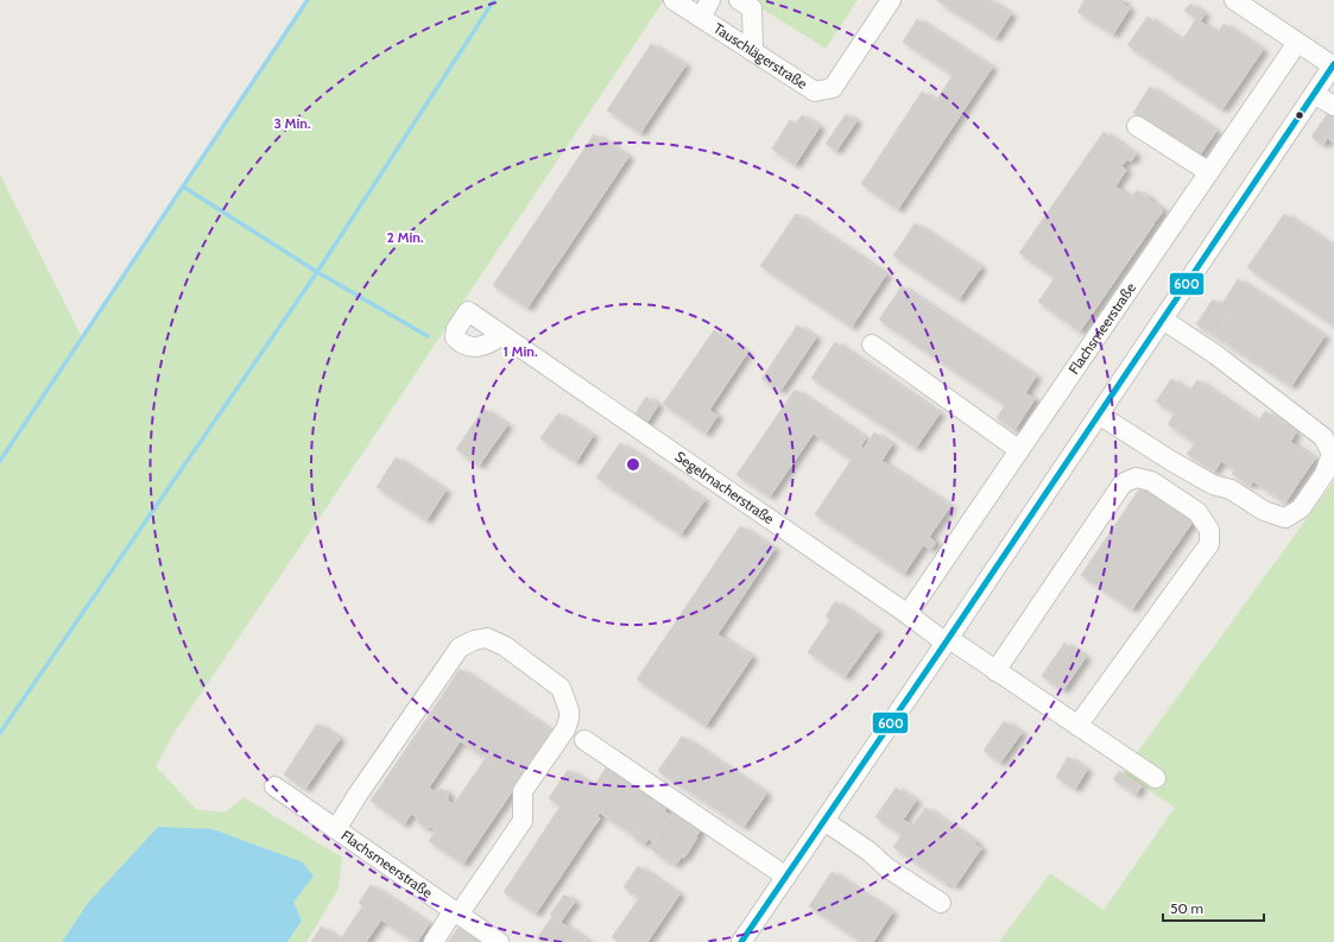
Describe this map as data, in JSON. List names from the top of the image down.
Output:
{
  "streets": {
    "street": ["Tauschlägerstraße", "Flachsmeerstraße", "Segelmacherstraße"]
  },
  "crossings": [
    ["Flachsmeerstraße", "Segelmacherstraße"]
  ],
  "lines": ["transit line 600"],
  "scale_bar": "50 m",
  "rings": ["3 Min.", "2 Min.", "1 Min."]
}
